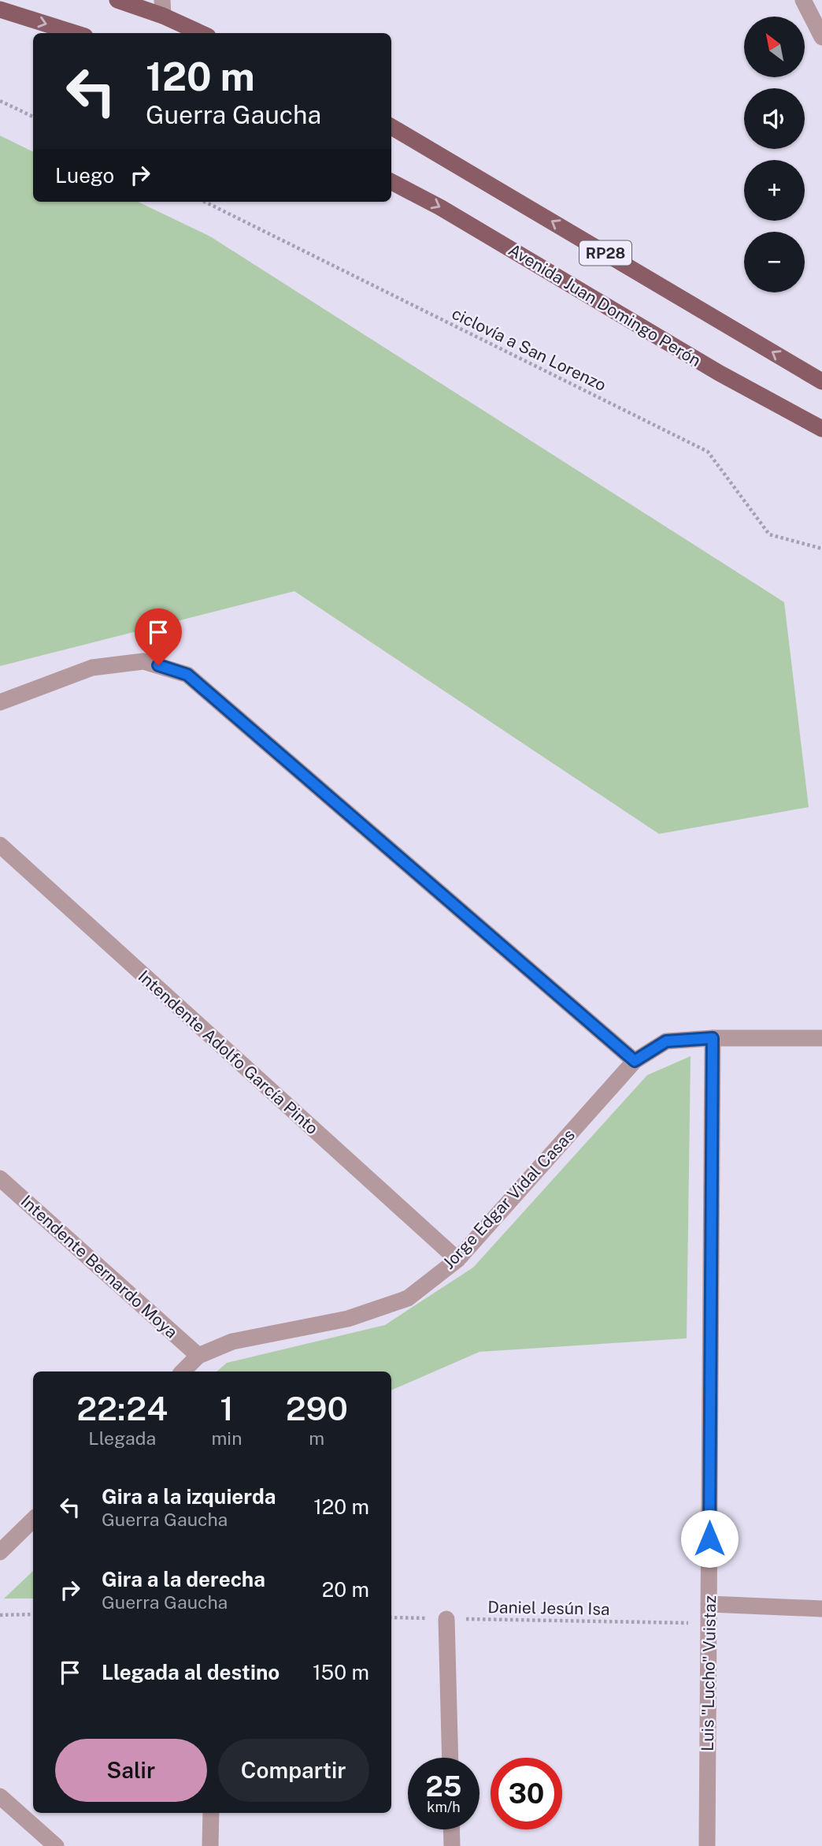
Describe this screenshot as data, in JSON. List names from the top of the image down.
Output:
{
  "streets": {
    "main road": ["RP28", "Avenida Juan Domingo Perón"],
    "street": [
      "Intendente Adolfo García Pinto",
      "Jorge Edgar Vidal Casas",
      "Intendente Bernardo Moya",
      "Luis \"Lucho\" Vuistaz"
    ],
    "path": ["ciclovía a San Lorenzo", "Daniel Jesún Isa"]
  },
  "crossings": [
    ["Intendente Adolfo García Pinto", "Jorge Edgar Vidal Casas"],
    ["Jorge Edgar Vidal Casas", "Intendente Bernardo Moya"],
    ["Jorge Edgar Vidal Casas", "Luis \"Lucho\" Vuistaz"],
    ["Daniel Jesún Isa", "Luis \"Lucho\" Vuistaz"]
  ],
  "north": "top left",
  "page": {
    "map_buttons": ["+", "−"],
    "turn": ["120 m", "Guerra Gaucha"],
    "then": "Luego",
    "eta": [
      "22:24",
      "Llegada",
      "1",
      "min",
      "290",
      "m"
    ],
    "list": [
      {
        "name": "Gira a la izquierda",
        "note": "Guerra Gaucha",
        "value": "120 m"
      },
      {
        "name": "Gira a la derecha",
        "note": "Guerra Gaucha",
        "value": "20 m"
      },
      {
        "name": "Llegada al destino",
        "value": "150 m"
      }
    ],
    "buttons": ["Salir", "Compartir"],
    "speed": "25 km/h",
    "limit": "30"
  }
}
